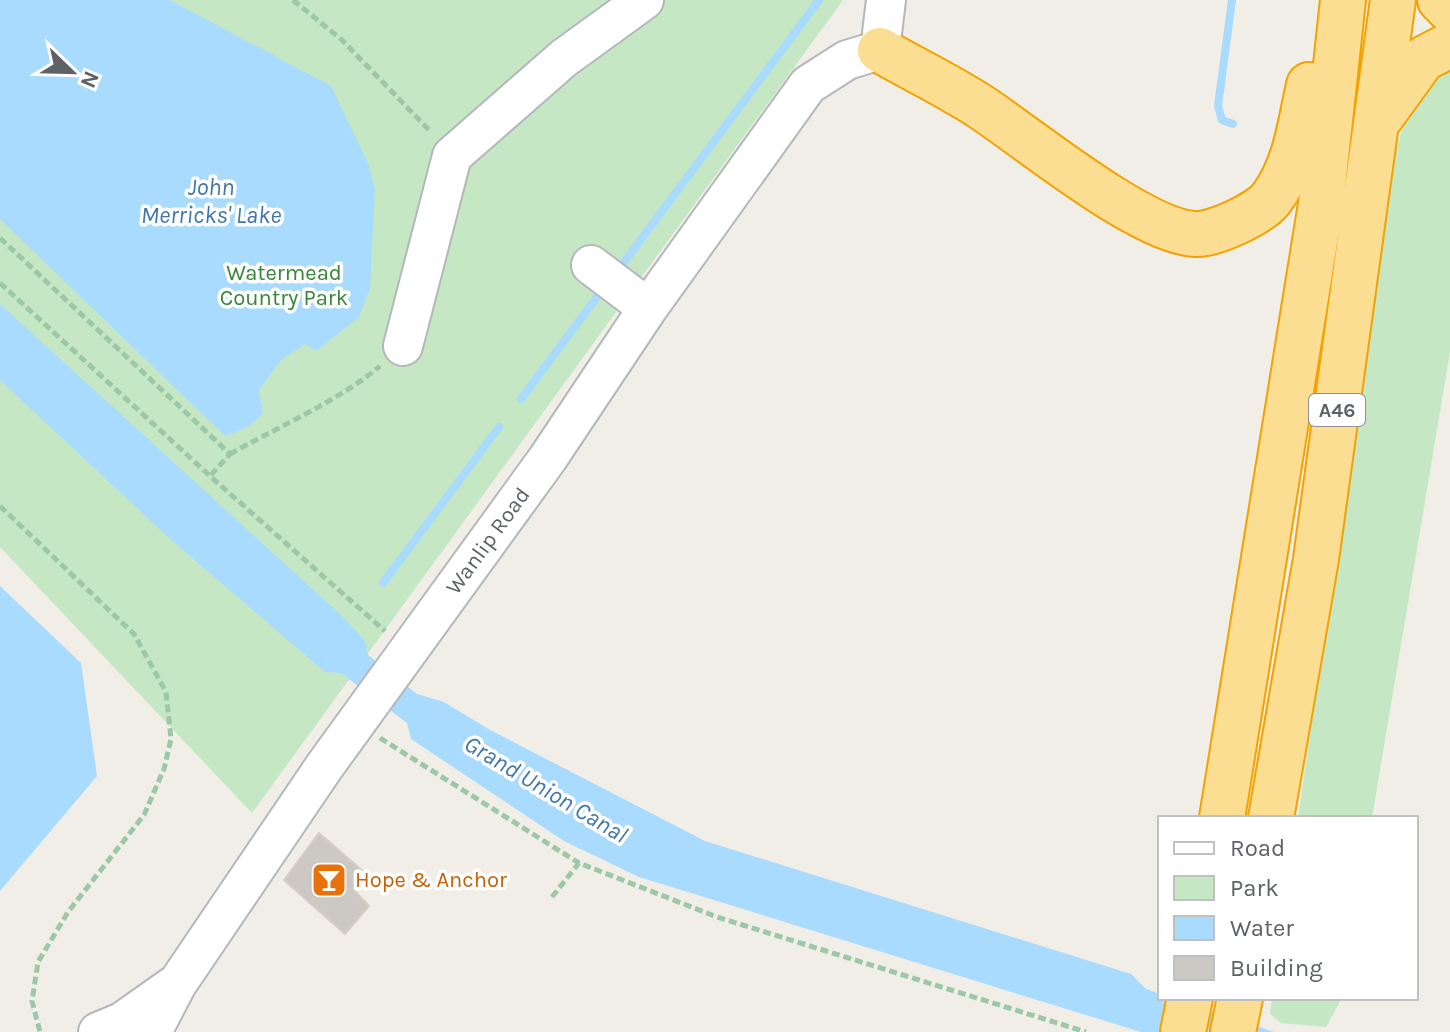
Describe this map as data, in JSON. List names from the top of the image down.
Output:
{
  "streets": {
    "highway": ["A46"],
    "street": ["Wanlip Road"]
  },
  "water": ["John Merricks' Lake", "Grand Union Canal"],
  "parks": ["Watermead Country Park"],
  "places": {
    "bar": ["Hope & Anchor"]
  },
  "legend": [
    "Road",
    "Park",
    "Water",
    "Building"
  ],
  "north": "bottom right"
}
